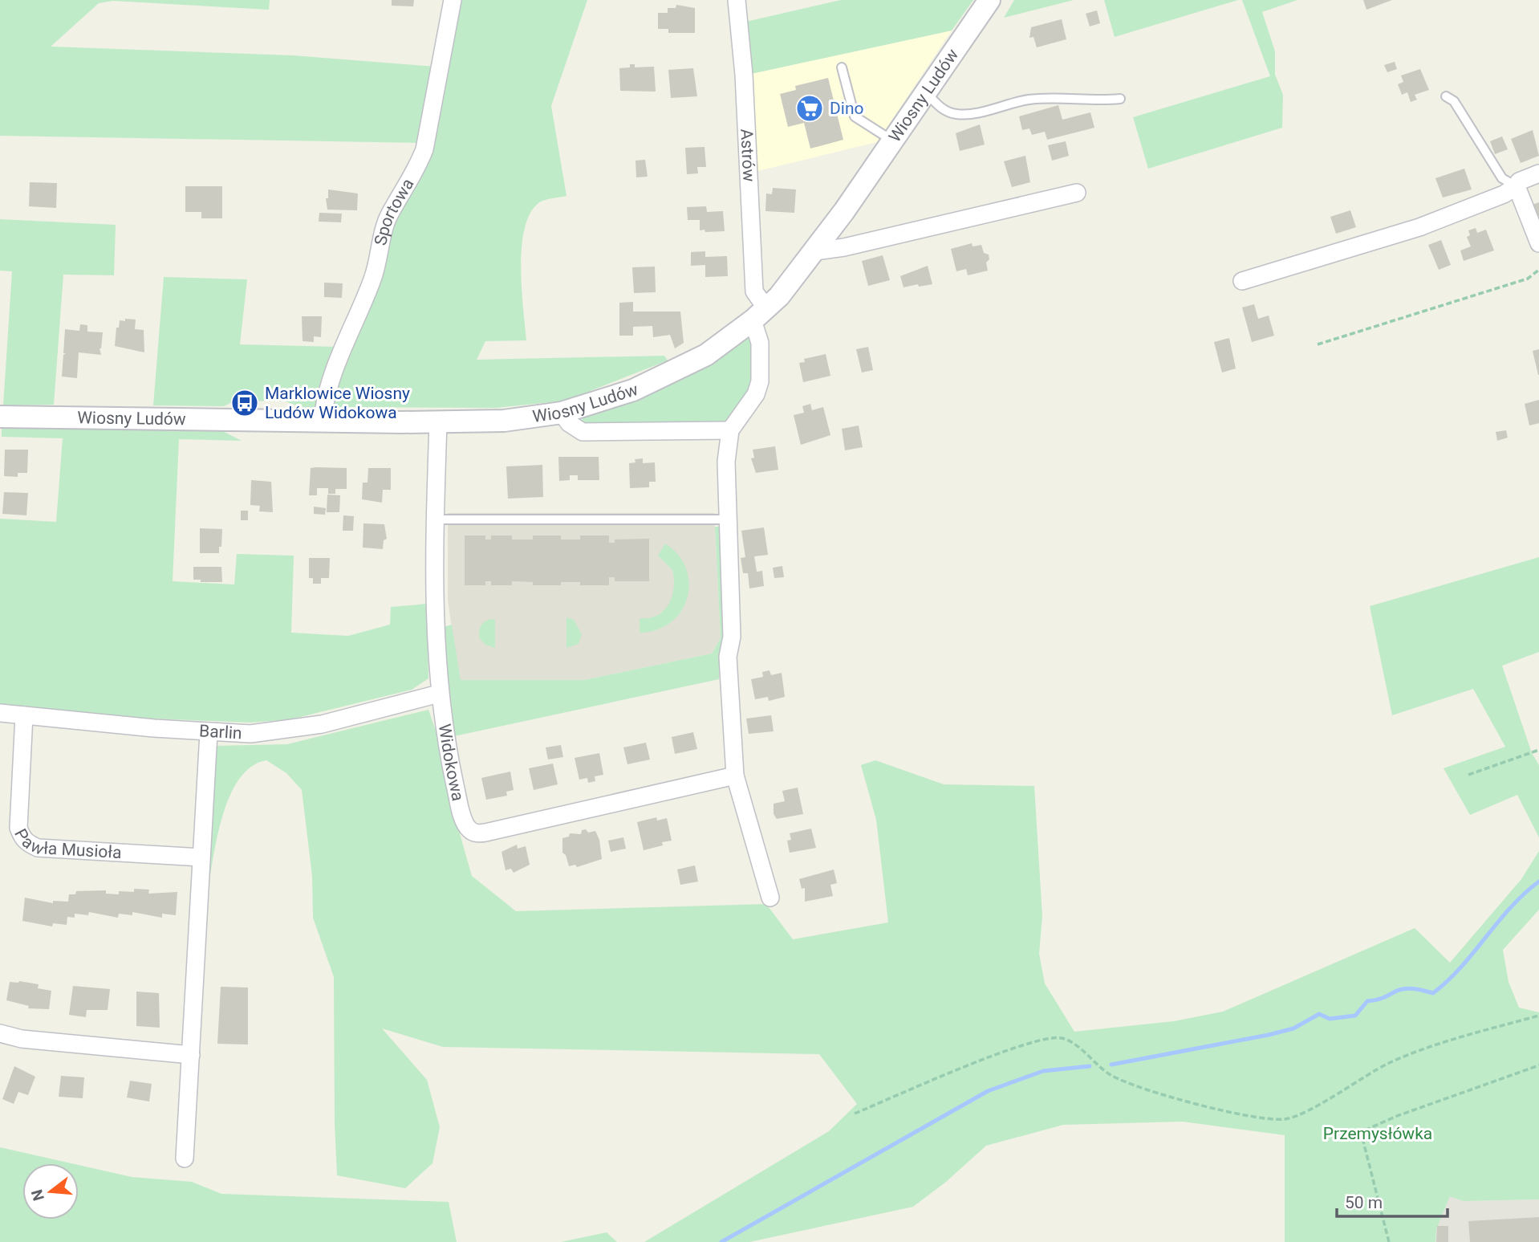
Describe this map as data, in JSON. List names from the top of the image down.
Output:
{
  "streets": {
    "street": [
      "Wiosny Ludów",
      "Astrów",
      "Sportowa",
      "Barlin",
      "Widokowa",
      "Pawła Musioła"
    ]
  },
  "crossings": [
    ["Wiosny Ludów", "Astrów"],
    ["Wiosny Ludów", "Sportowa"],
    ["Wiosny Ludów", "Widokowa"],
    ["Barlin", "Widokowa"],
    ["Barlin", "Pawła Musioła"]
  ],
  "parks": ["Przemysłówka"],
  "places": {
    "supermarket": ["Dino"],
    "bus stop": ["Marklowice Wiosny Ludów Widokowa"]
  },
  "scale_bar": "50 m",
  "north": "left"
}
